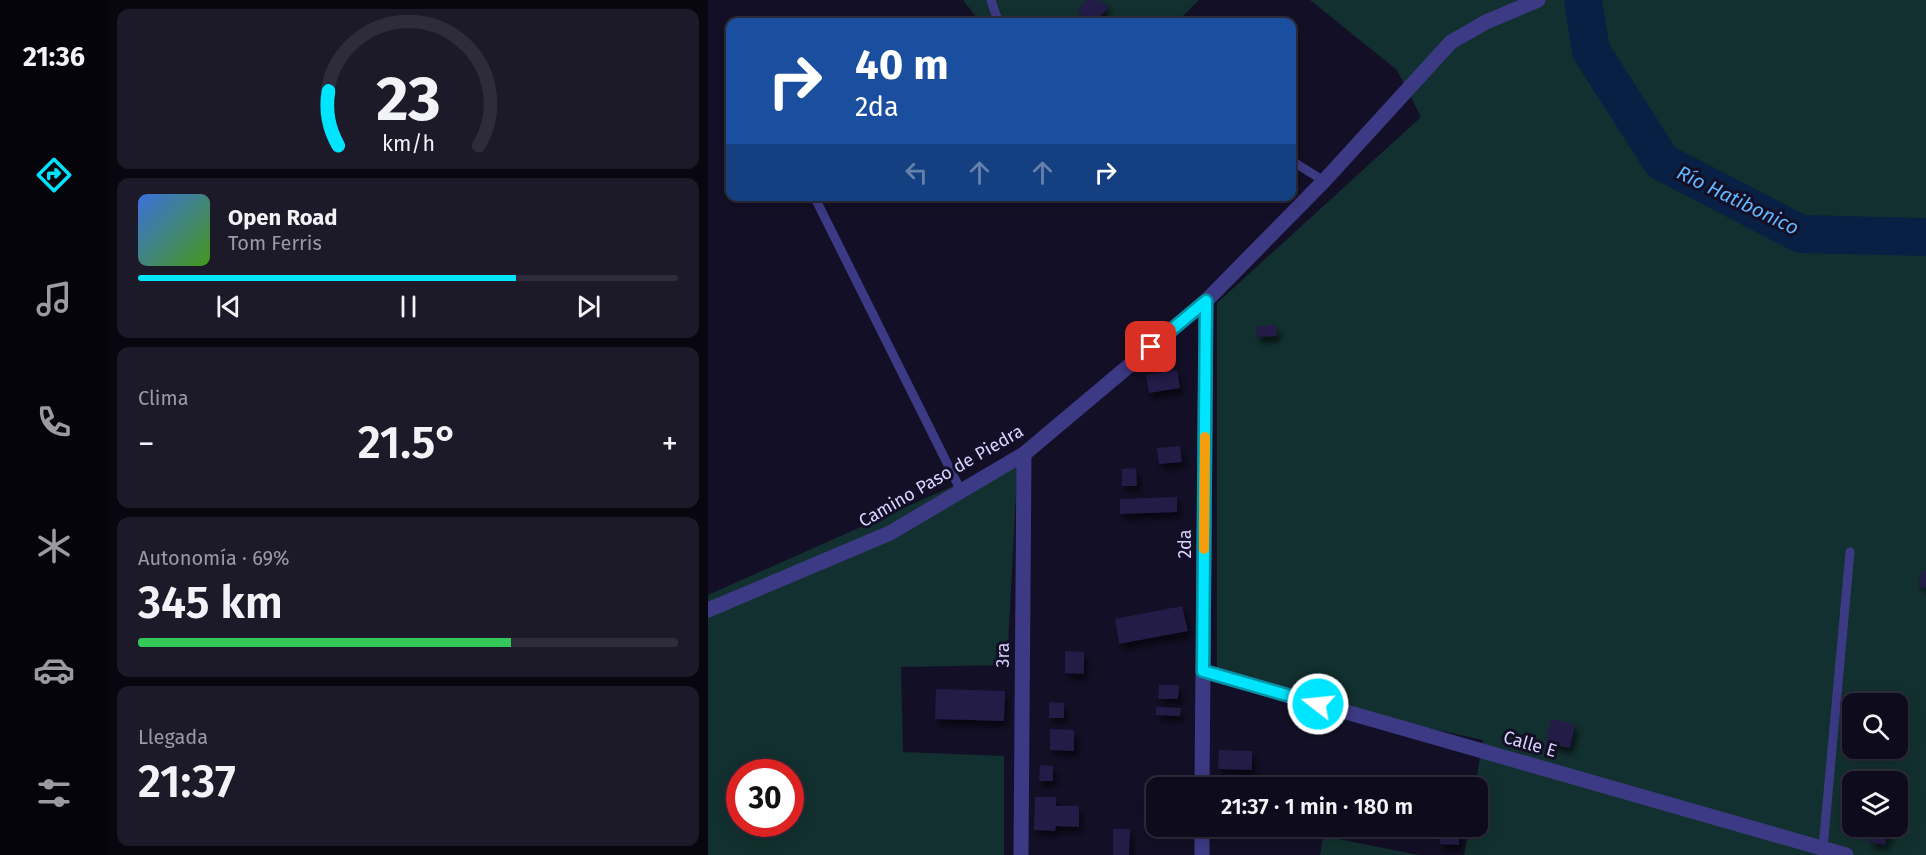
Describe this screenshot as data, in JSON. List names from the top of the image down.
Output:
{
  "streets": {
    "street": [
      "Camino Paso de Piedra",
      "2da",
      "3ra",
      "Calle E"
    ]
  },
  "crossings": [
    ["Camino Paso de Piedra", "2da"],
    ["Camino Paso de Piedra", "3ra"],
    ["2da", "Calle E"]
  ],
  "water": ["Río Hatibonico"],
  "page": {
    "tabs": "21:36",
    "turn": ["40 m", "2da"],
    "song": ["Open Road", "Tom Ferris"],
    "tile": [
      "Clima",
      ["Autonomía · 69%", "345 km"],
      ["Llegada", "21:37"]
    ],
    "heat": ["−", "21.5°", "+"],
    "limit": "30",
    "trip": "21:37 · 1 min · 180 m",
    "gauge": ["23", "km/h"]
  }
}
